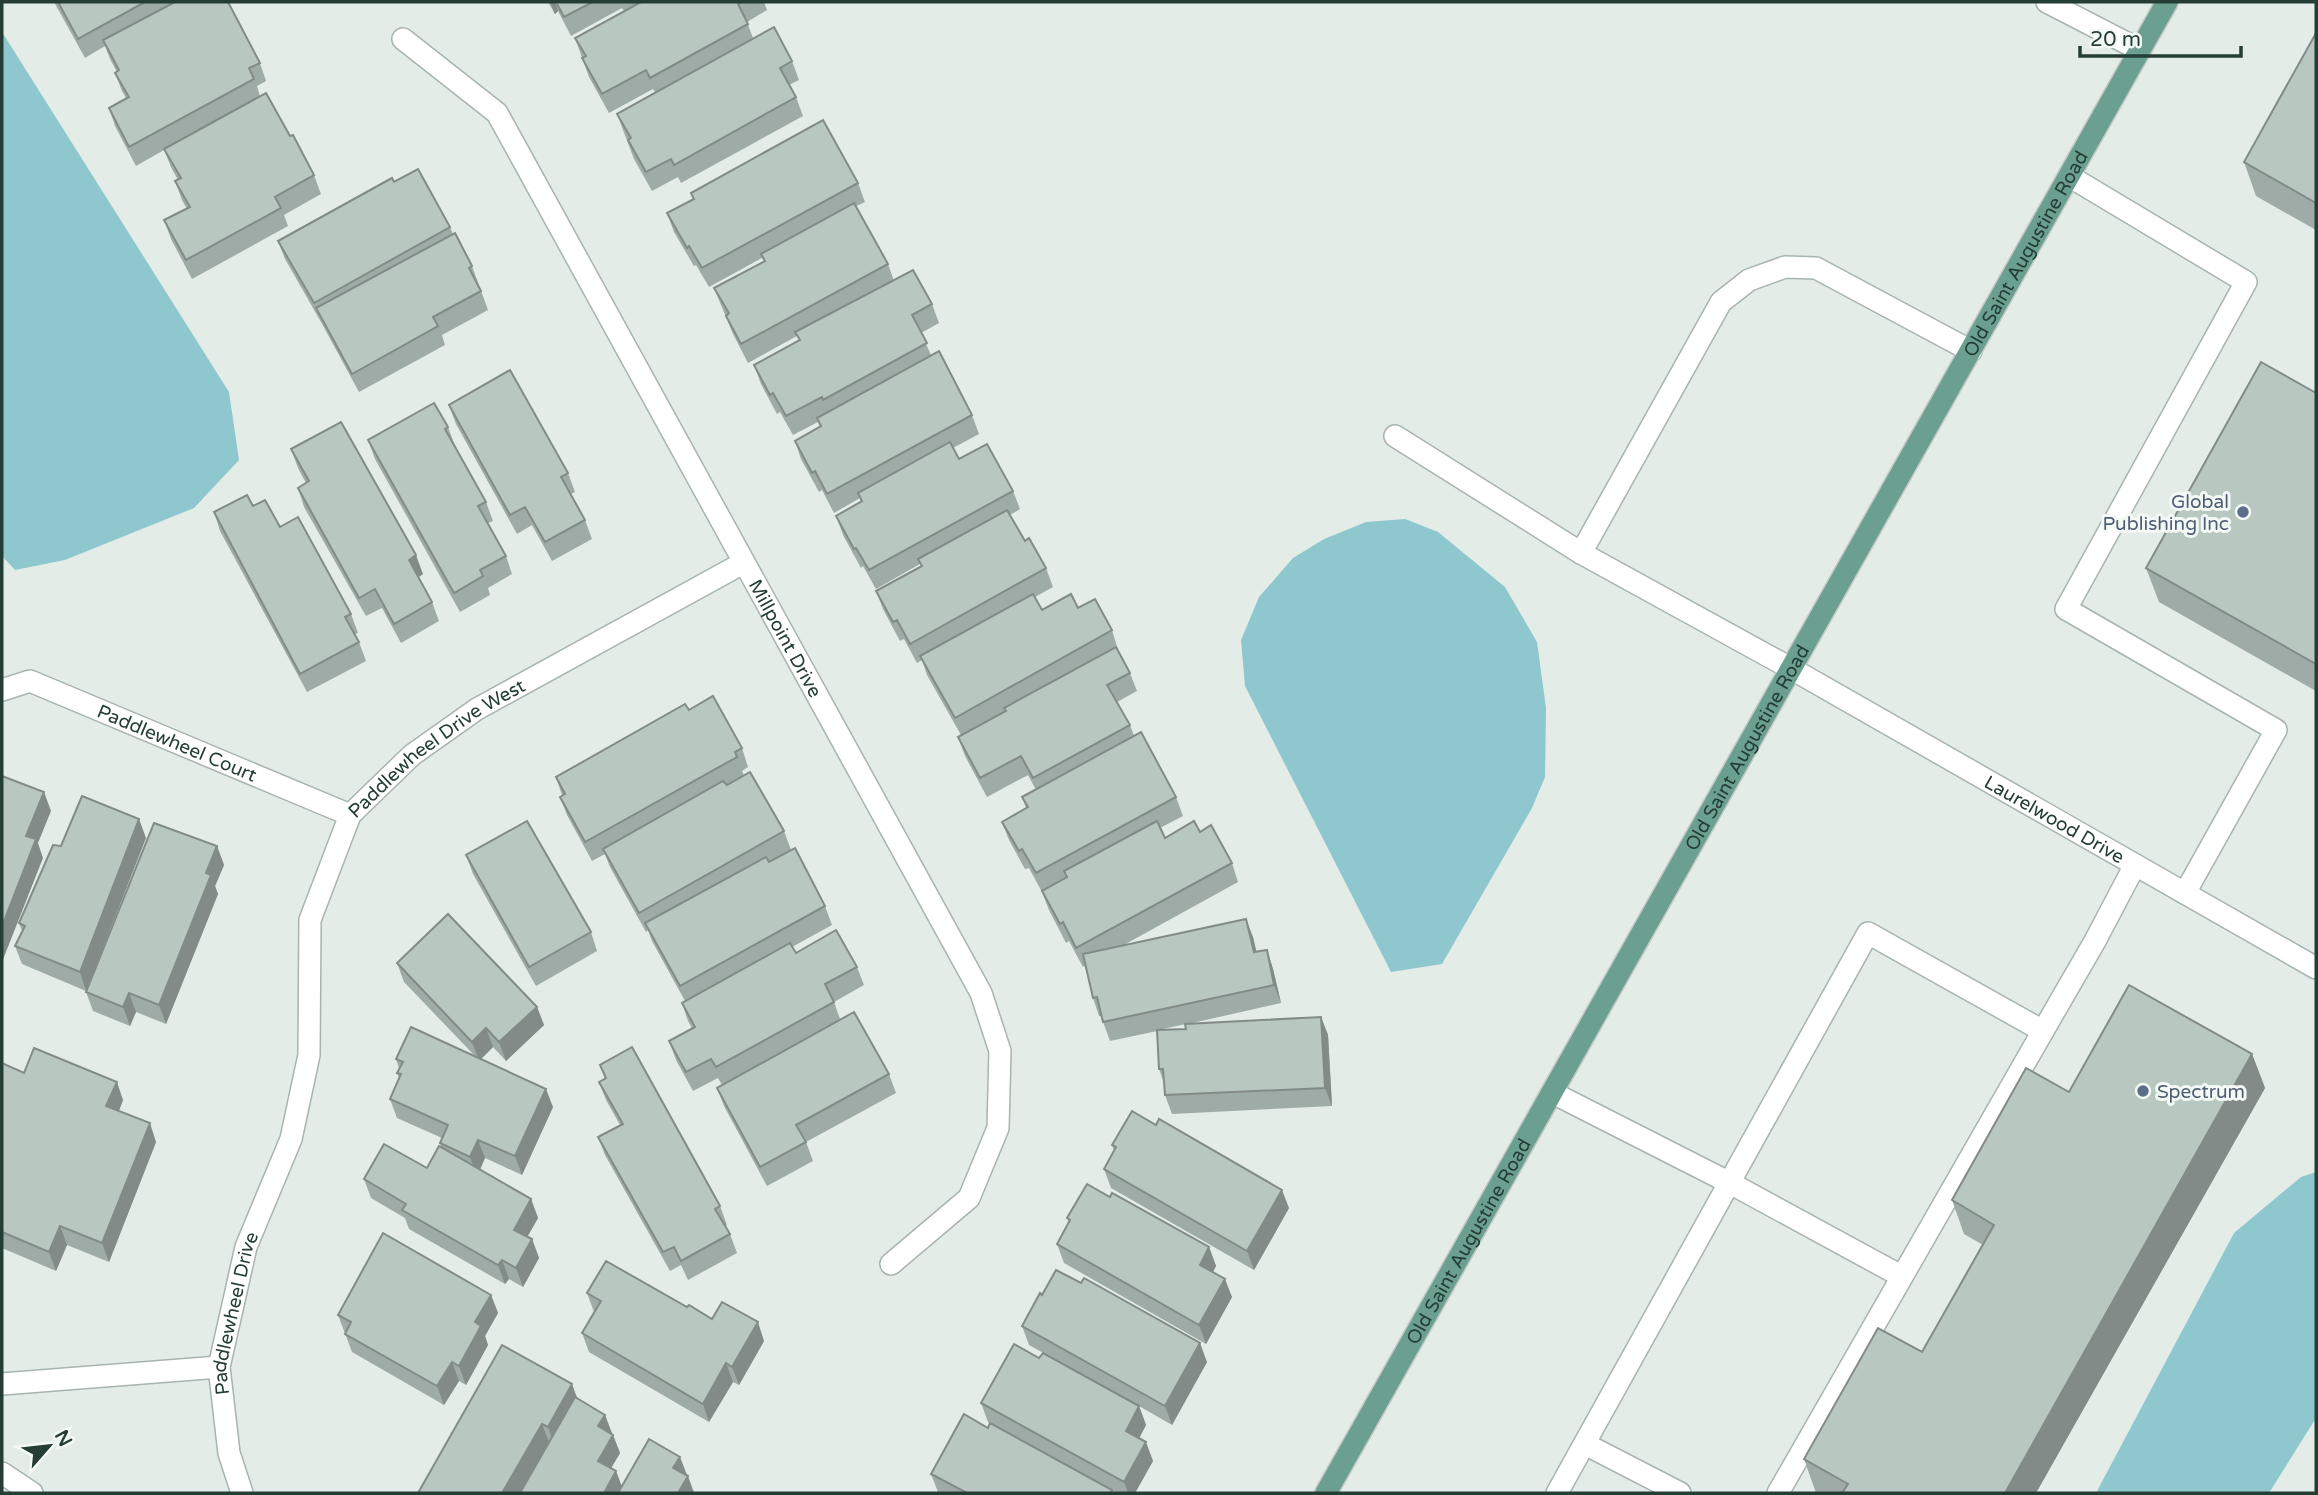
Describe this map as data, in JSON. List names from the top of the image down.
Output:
{
  "streets": {
    "main road": ["Old Saint Augustine Road"],
    "street": [
      "Millpoint Drive",
      "Paddlewheel Court",
      "Paddlewheel Drive West",
      "Laurelwood Drive",
      "Paddlewheel Drive"
    ]
  },
  "crossings": [
    ["Old Saint Augustine Road", "Laurelwood Drive"],
    ["Millpoint Drive", "Paddlewheel Drive West"],
    ["Paddlewheel Court", "Paddlewheel Drive West"],
    ["Paddlewheel Drive West", "Paddlewheel Drive"]
  ],
  "places": ["Global Publishing Inc", "Spectrum"],
  "scale_bar": "20 m",
  "north": "top right"
}
